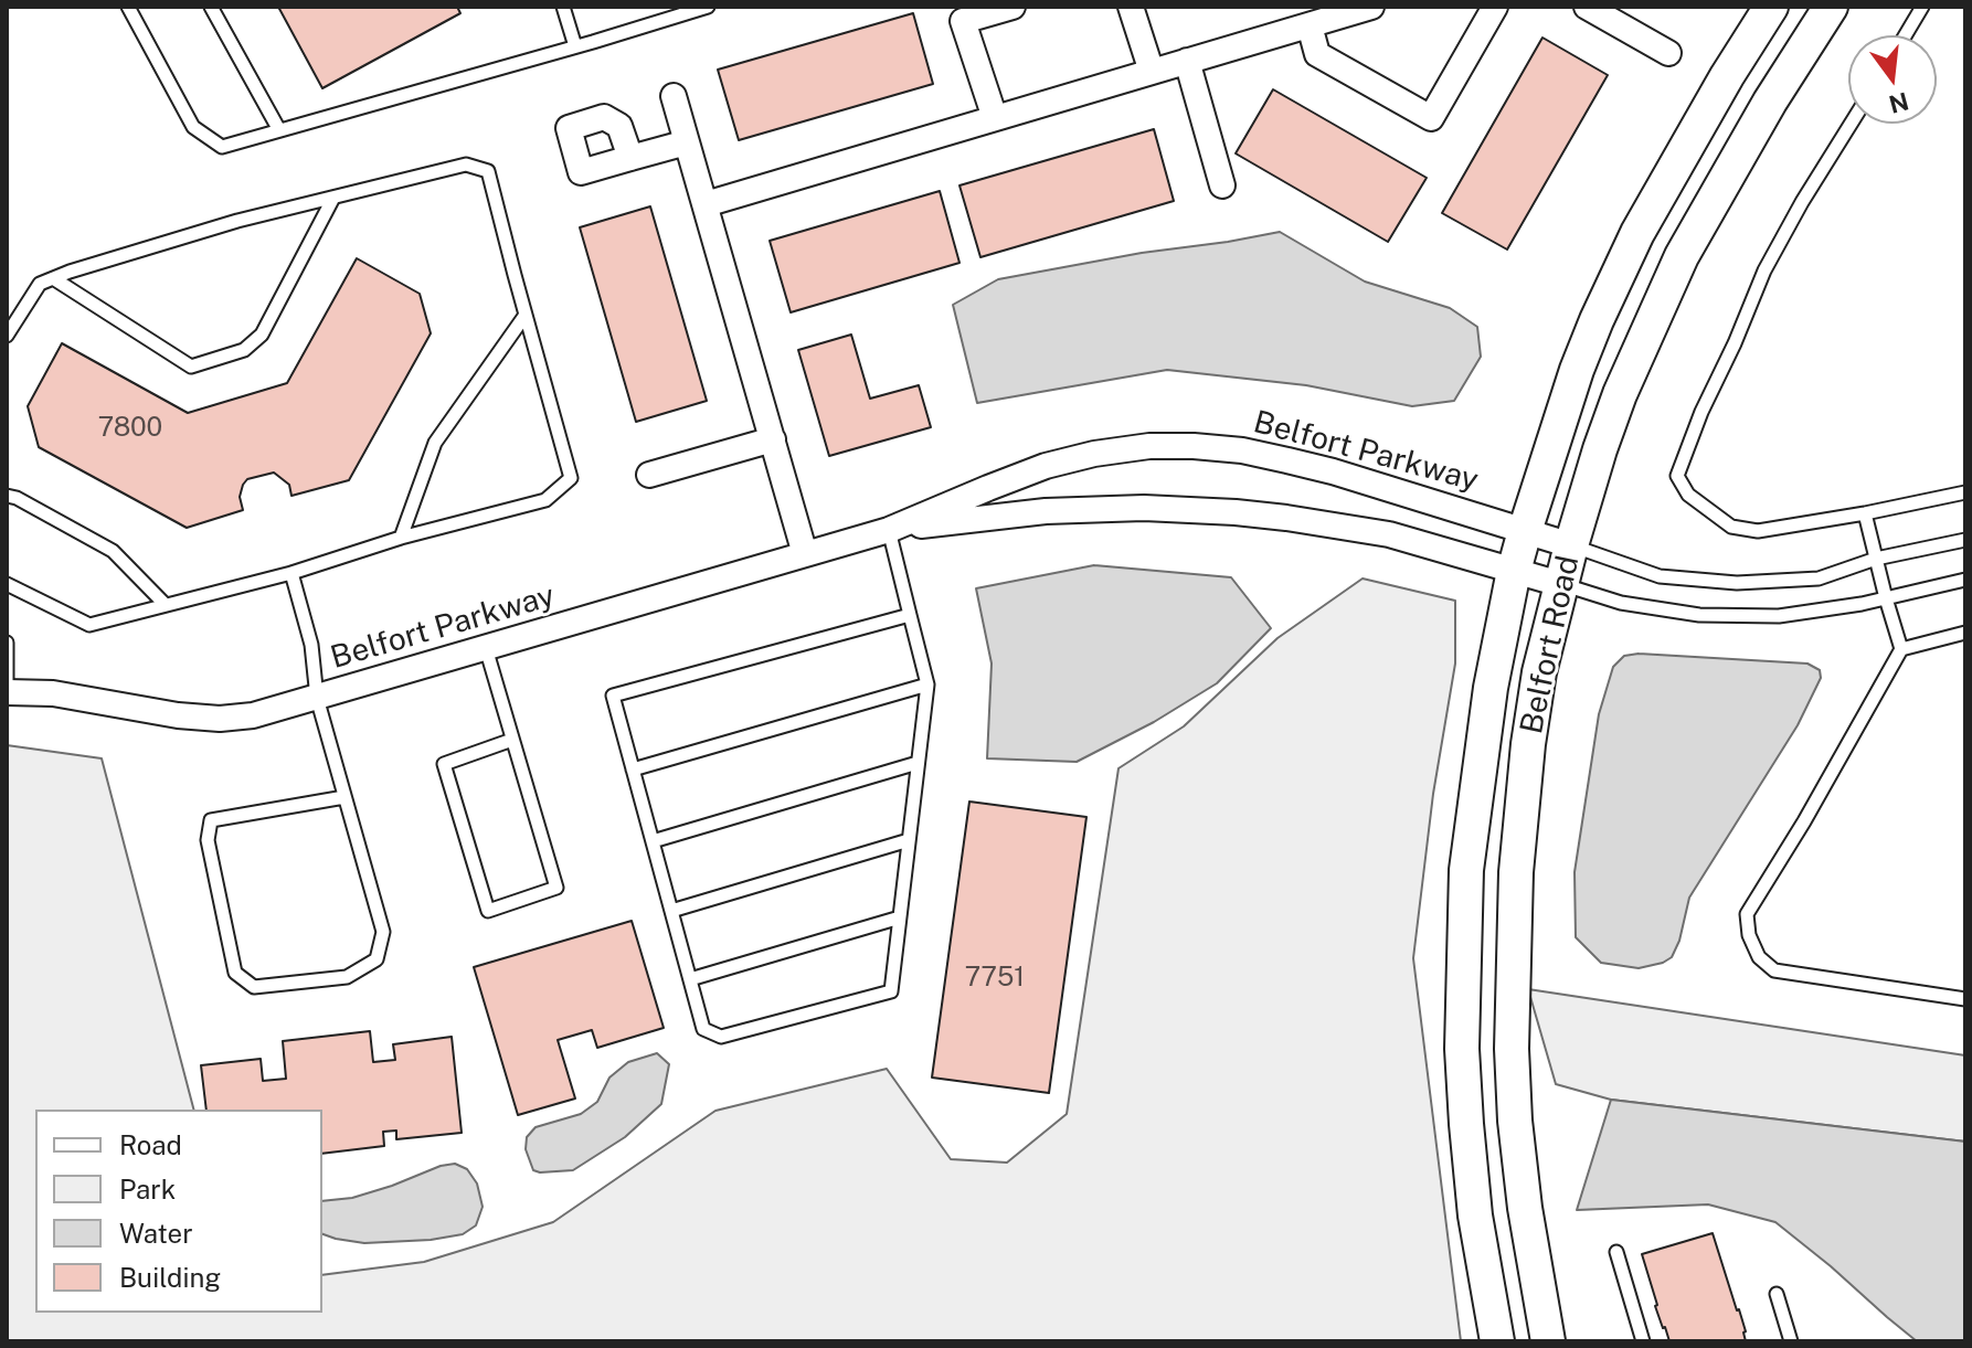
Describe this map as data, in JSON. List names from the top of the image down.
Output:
{
  "streets": {
    "street": ["Belfort Parkway", "Belfort Road"]
  },
  "crossings": [
    ["Belfort Parkway", "Belfort Road"]
  ],
  "house_numbers": ["7800", "7751"],
  "legend": [
    "Road",
    "Park",
    "Water",
    "Building"
  ],
  "north": "bottom"
}
